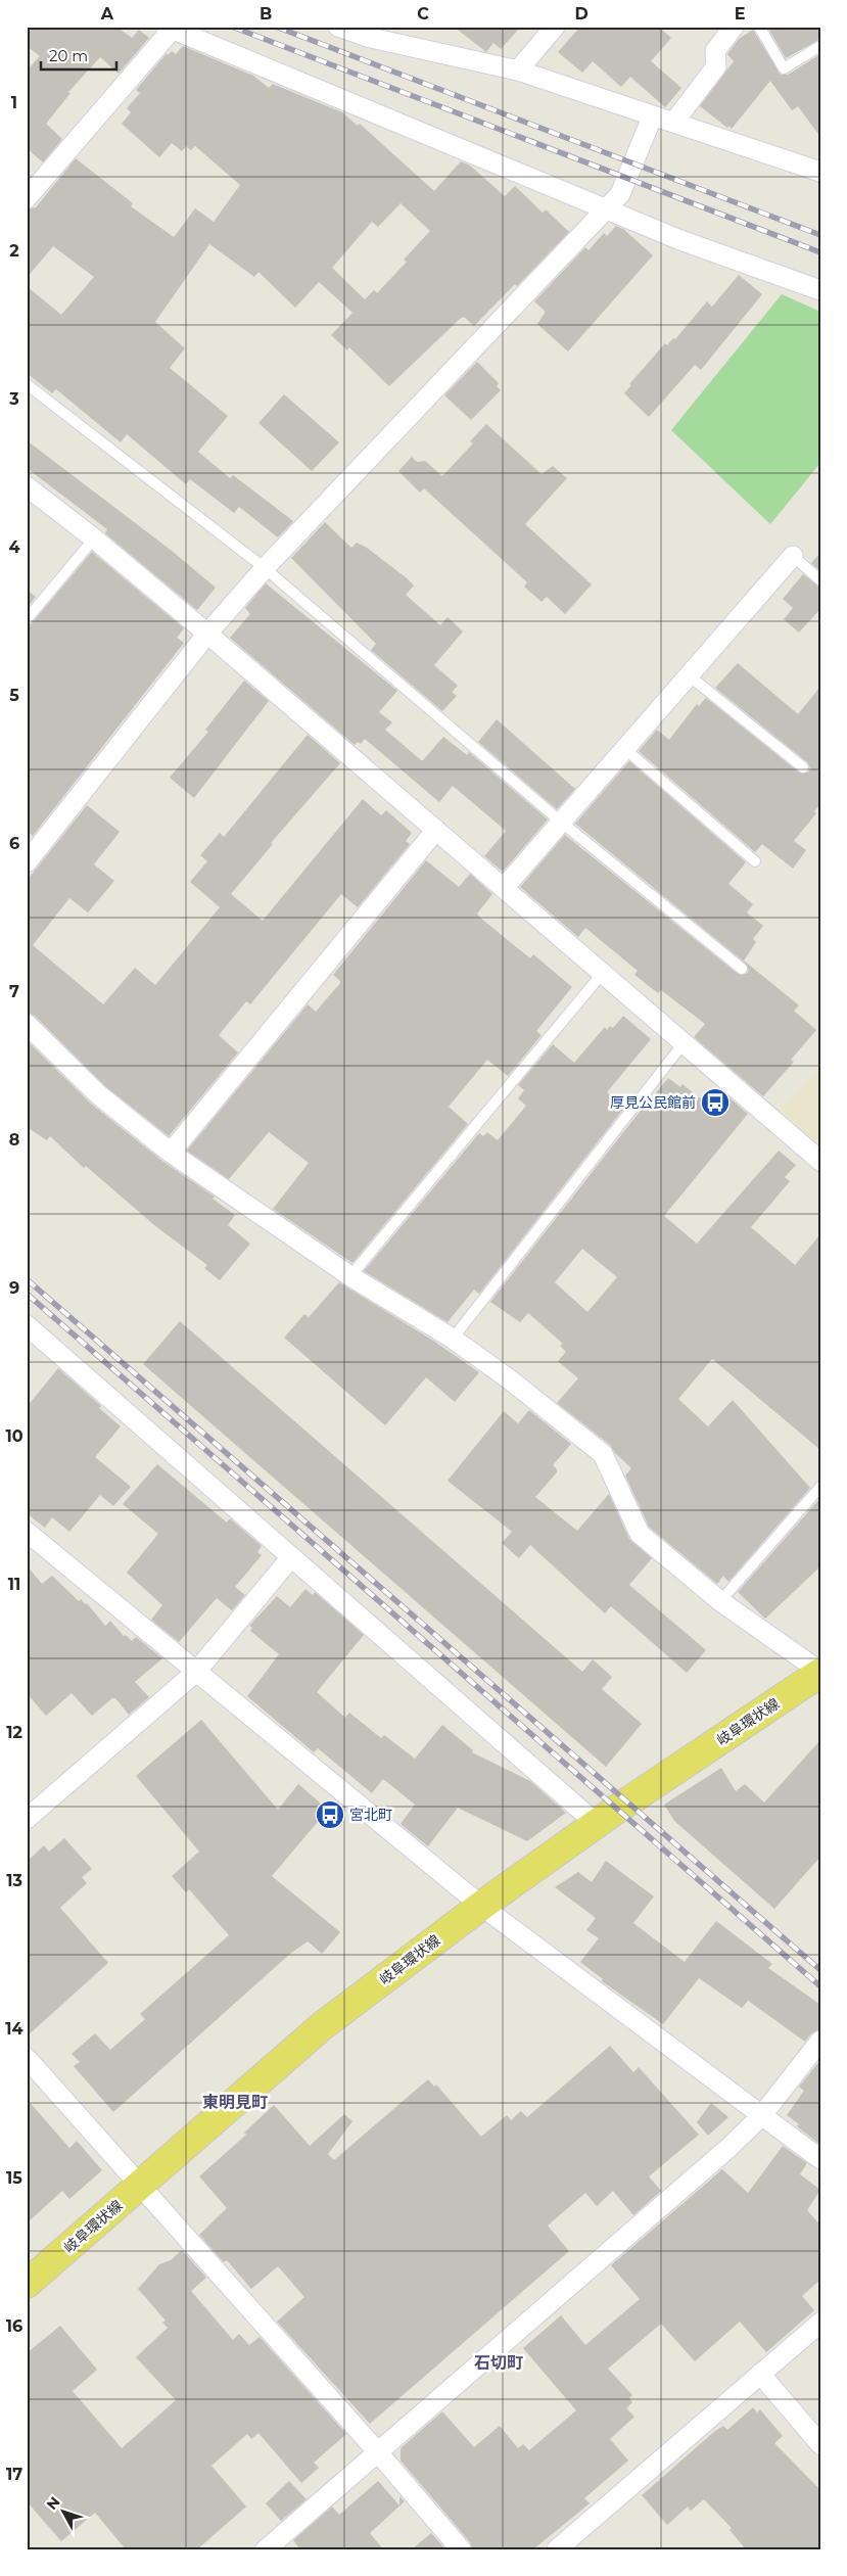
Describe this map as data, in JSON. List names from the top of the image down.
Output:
{
  "streets": {
    "main road": ["岐阜環状線"]
  },
  "districts": ["東明見町", "石切町"],
  "places": {
    "bus stop": ["厚見公民館前", "宮北町"]
  },
  "scale_bar": "20 m",
  "north": "top left",
  "grid": {
    "columns": [
      "A",
      "B",
      "C",
      "D",
      "E"
    ],
    "rows": [
      "1",
      "2",
      "3",
      "4",
      "5",
      "6",
      "7",
      "8",
      "9",
      "10",
      "11",
      "12",
      "13",
      "14",
      "15",
      "16",
      "17"
    ]
  }
}
